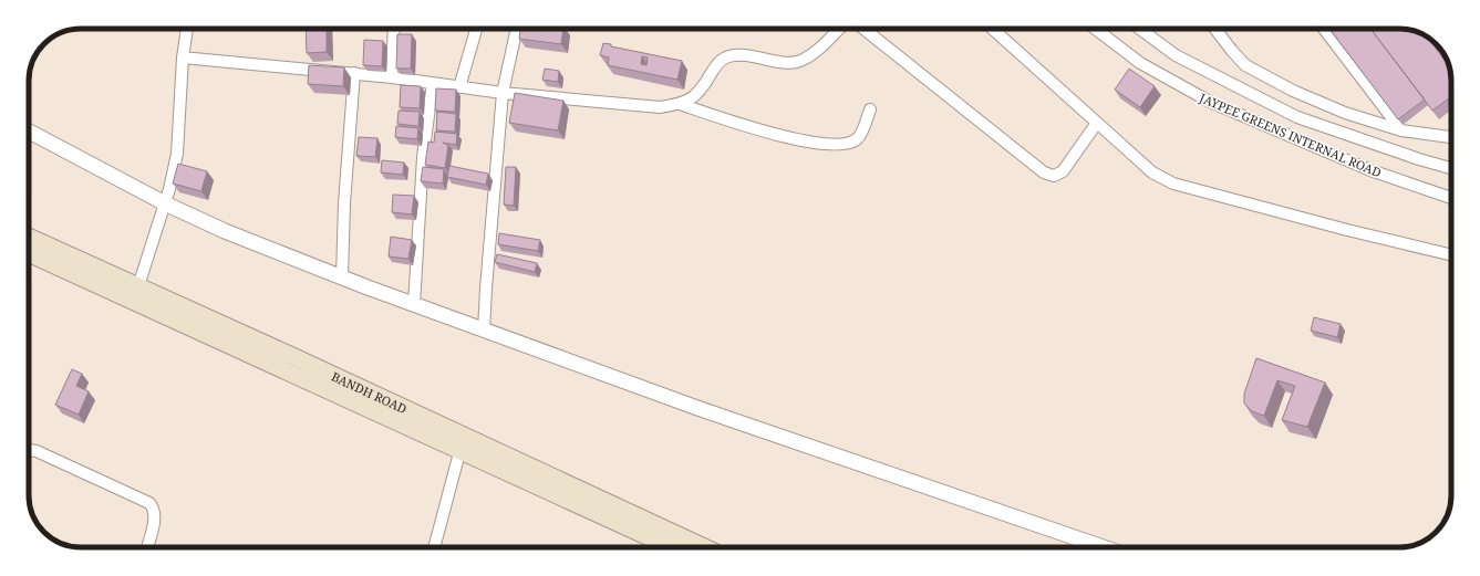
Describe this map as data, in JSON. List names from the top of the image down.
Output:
{
  "streets": {
    "main road": ["BANDH ROAD"],
    "street": ["JAYPEE GREENS INTERNAL ROAD"]
  }
}
